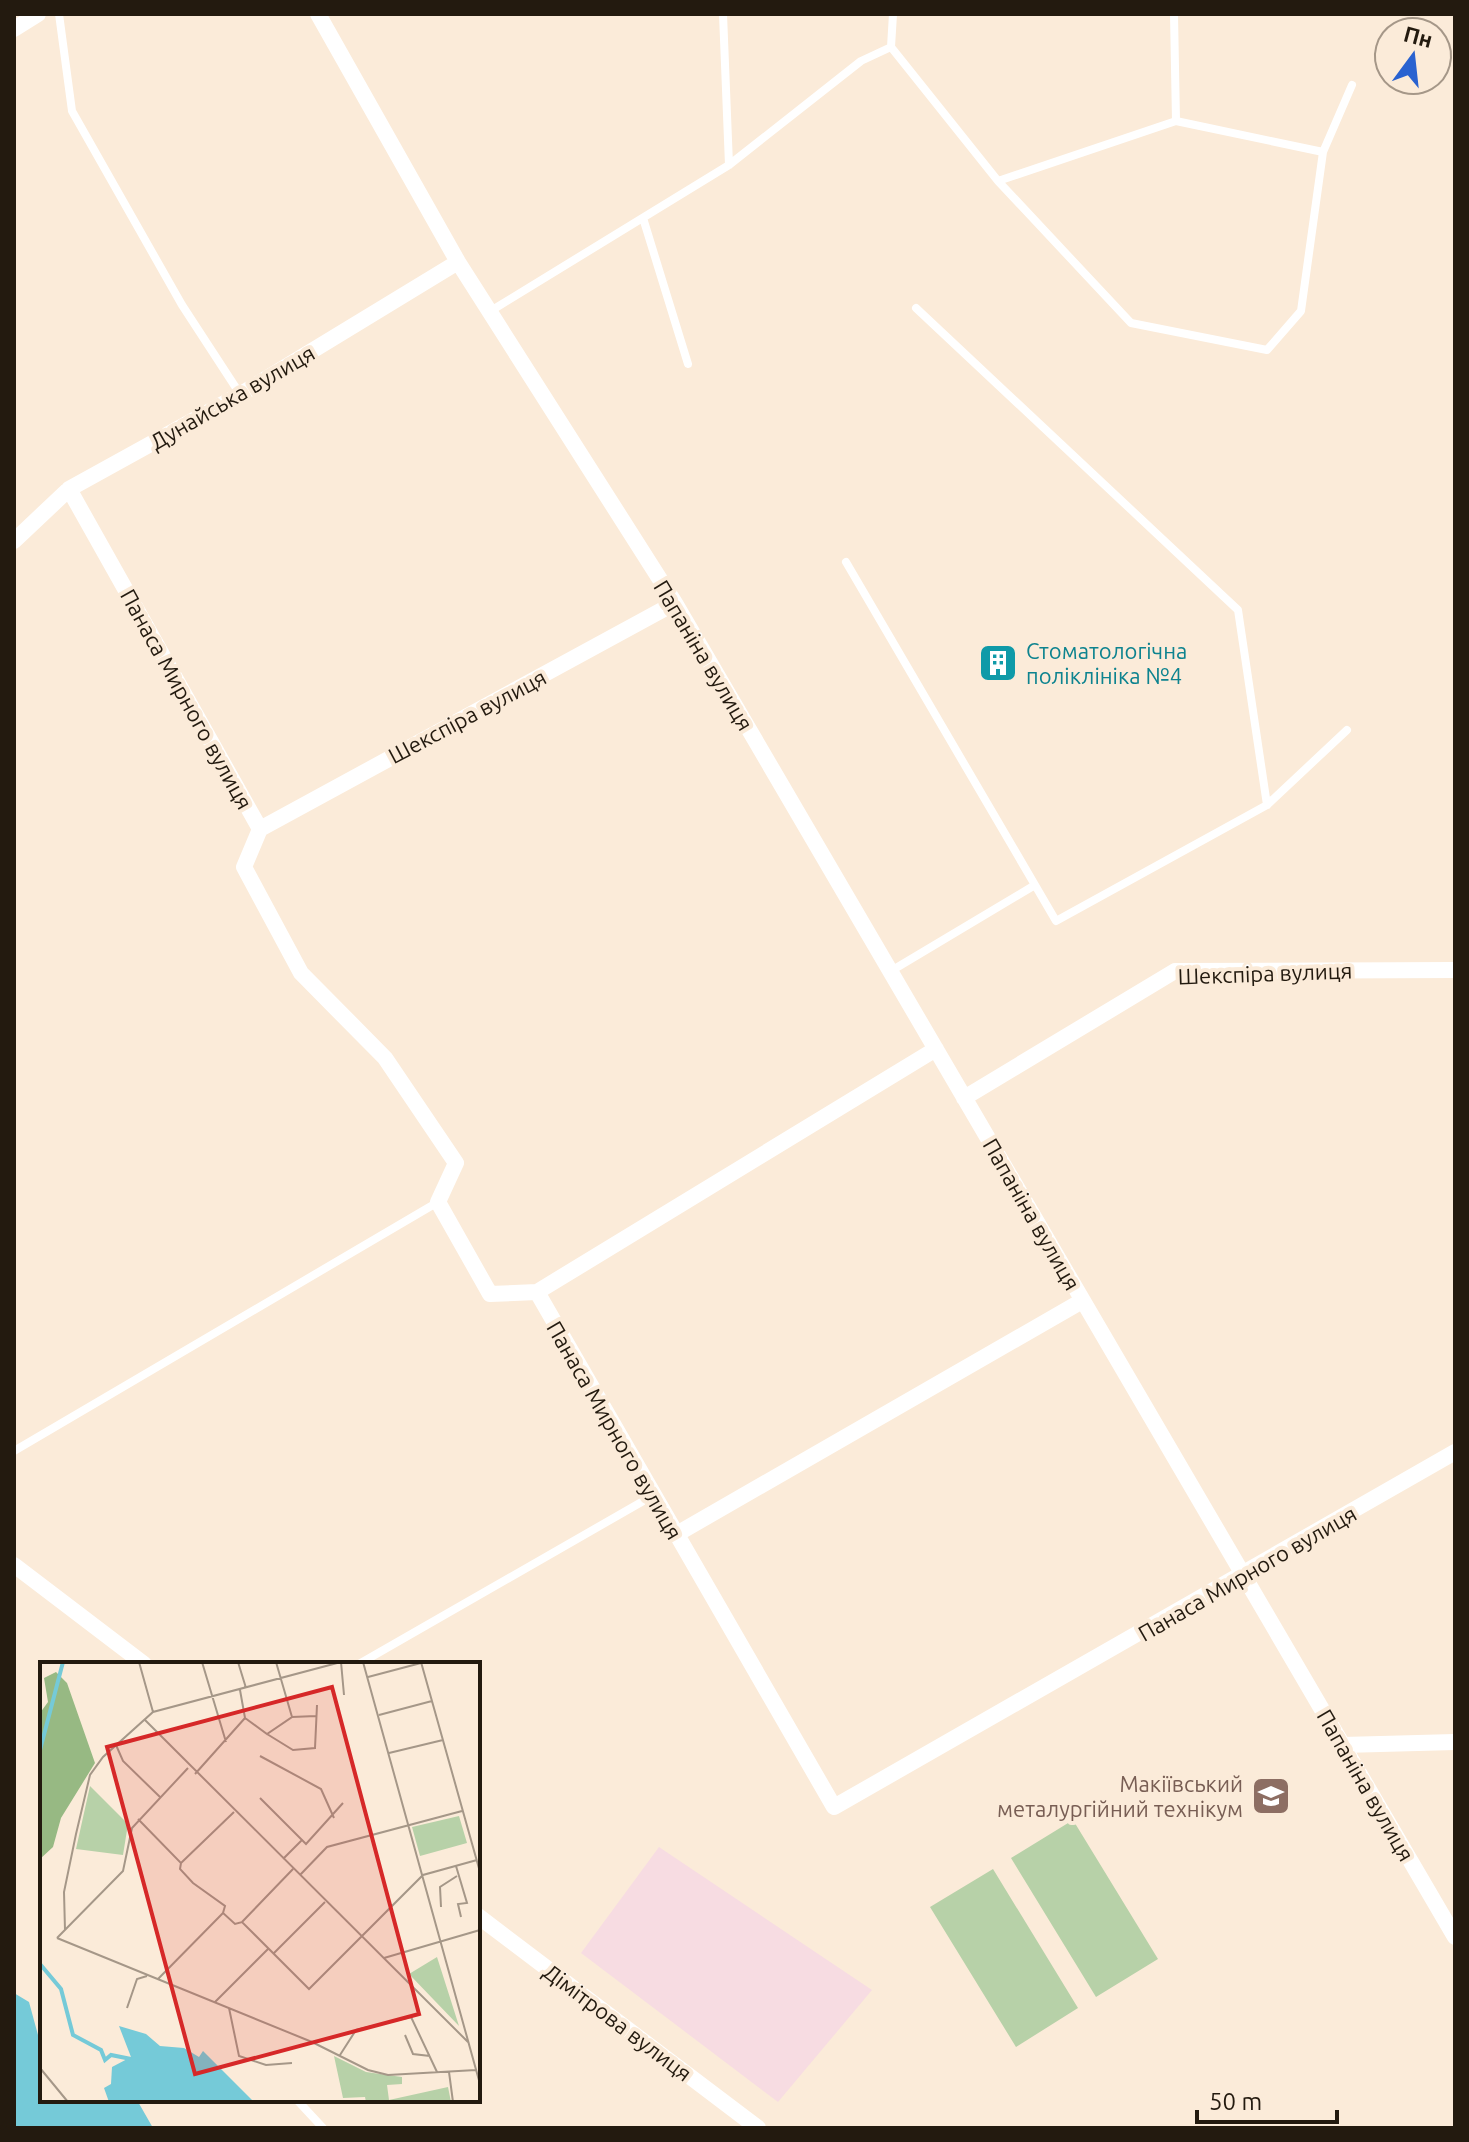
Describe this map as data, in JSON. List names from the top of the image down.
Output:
{
  "streets": {
    "street": [
      "Дунайська вулиця",
      "Папаніна вулиця",
      "Панаса Мирного вулиця",
      "Шекспіра вулиця",
      "Дімітрова вулиця"
    ]
  },
  "crossings": [
    ["Дунайська вулиця", "Папаніна вулиця"],
    ["Дунайська вулиця", "Панаса Мирного вулиця"],
    ["Папаніна вулиця", "Панаса Мирного вулиця"],
    ["Папаніна вулиця", "Шекспіра вулиця"],
    ["Панаса Мирного вулиця", "Шекспіра вулиця"]
  ],
  "places": {
    "building": ["Стоматологічна поліклініка №4"],
    "school or university": ["Макіївський металургійний технікум"]
  },
  "scale_bar": "50 m",
  "north": "top"
}
